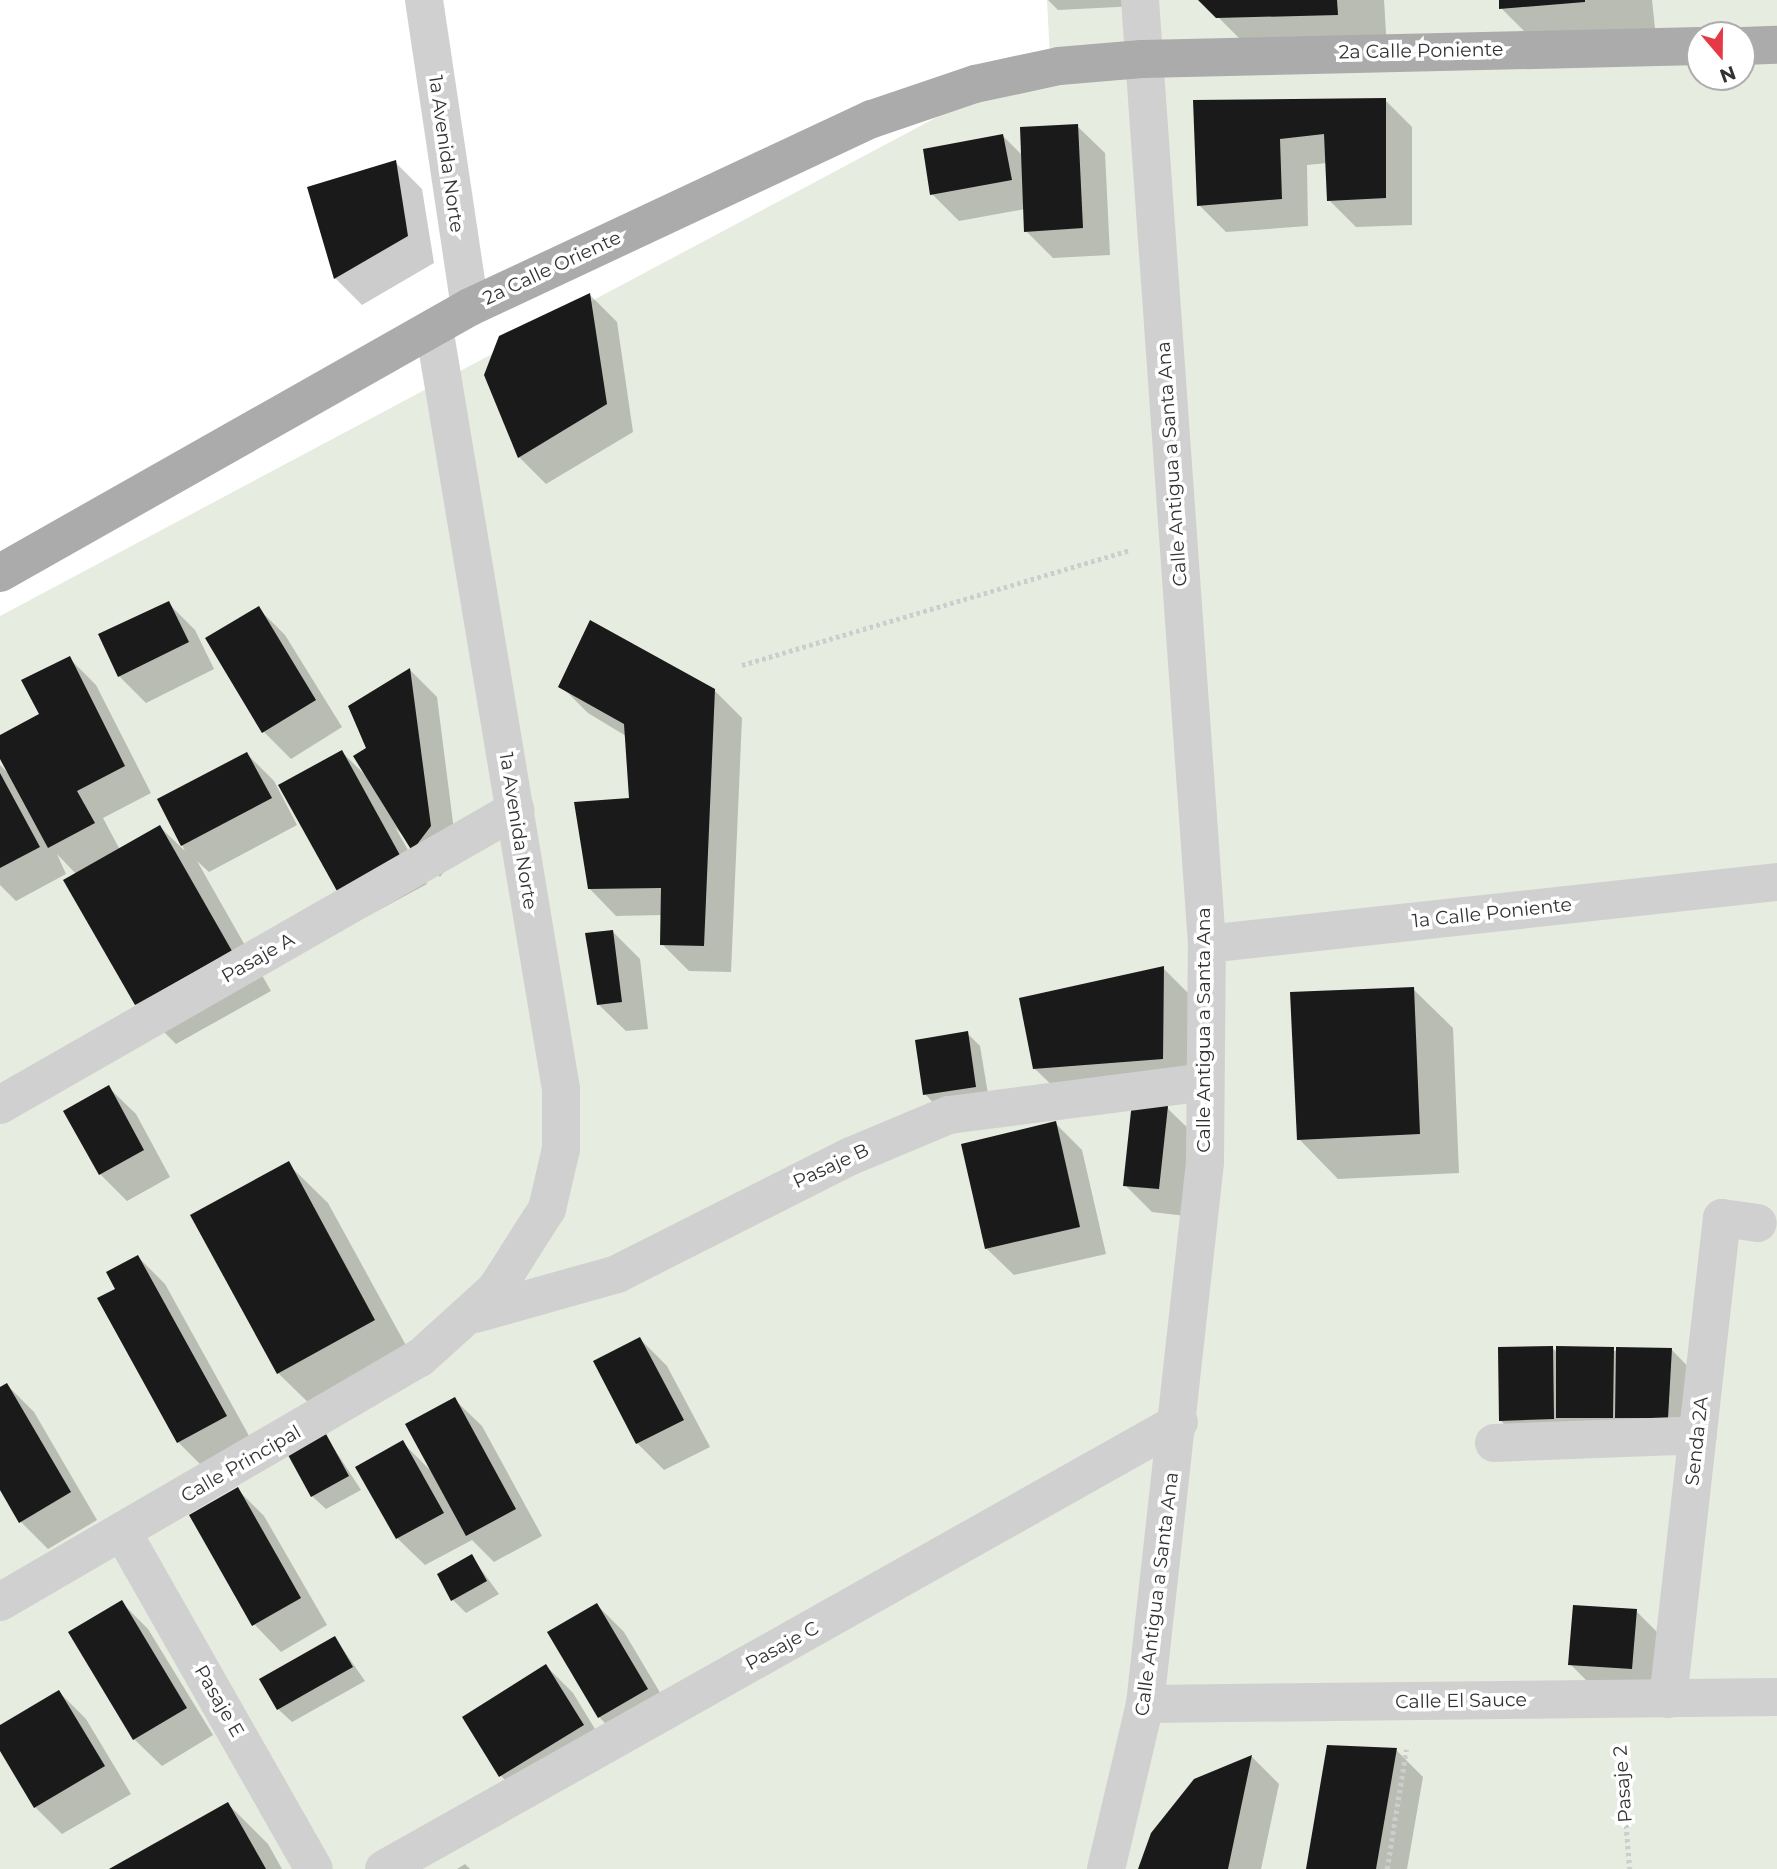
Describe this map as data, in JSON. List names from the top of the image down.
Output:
{
  "streets": {
    "main road": ["2a Calle Poniente", "2a Calle Oriente"],
    "street": [
      "1a Avenida Norte",
      "Calle Antigua a Santa Ana",
      "1a Calle Poniente",
      "Pasaje A",
      "Pasaje B",
      "Senda 2A",
      "Calle Principal",
      "Pasaje C",
      "Pasaje E",
      "Calle El Sauce"
    ],
    "path": ["Pasaje 2"]
  },
  "crossings": [
    ["2a Calle Poniente", "2a Calle Oriente"],
    ["2a Calle Poniente", "Calle Antigua a Santa Ana"],
    ["1a Avenida Norte", "2a Calle Oriente"],
    ["1a Avenida Norte", "Pasaje A"],
    ["1a Avenida Norte", "Pasaje B"],
    ["1a Avenida Norte", "Calle Principal"],
    ["2a Calle Oriente", "Calle Antigua a Santa Ana"],
    ["Calle Antigua a Santa Ana", "1a Calle Poniente"],
    ["Calle Antigua a Santa Ana", "Pasaje B"],
    ["Calle Antigua a Santa Ana", "Pasaje C"],
    ["Calle Antigua a Santa Ana", "Calle El Sauce"],
    ["Pasaje B", "Calle Principal"],
    ["Senda 2A", "Calle El Sauce"],
    ["Calle Principal", "Pasaje E"],
    ["Calle El Sauce", "Pasaje 2"]
  ],
  "north": "bottom"
}
